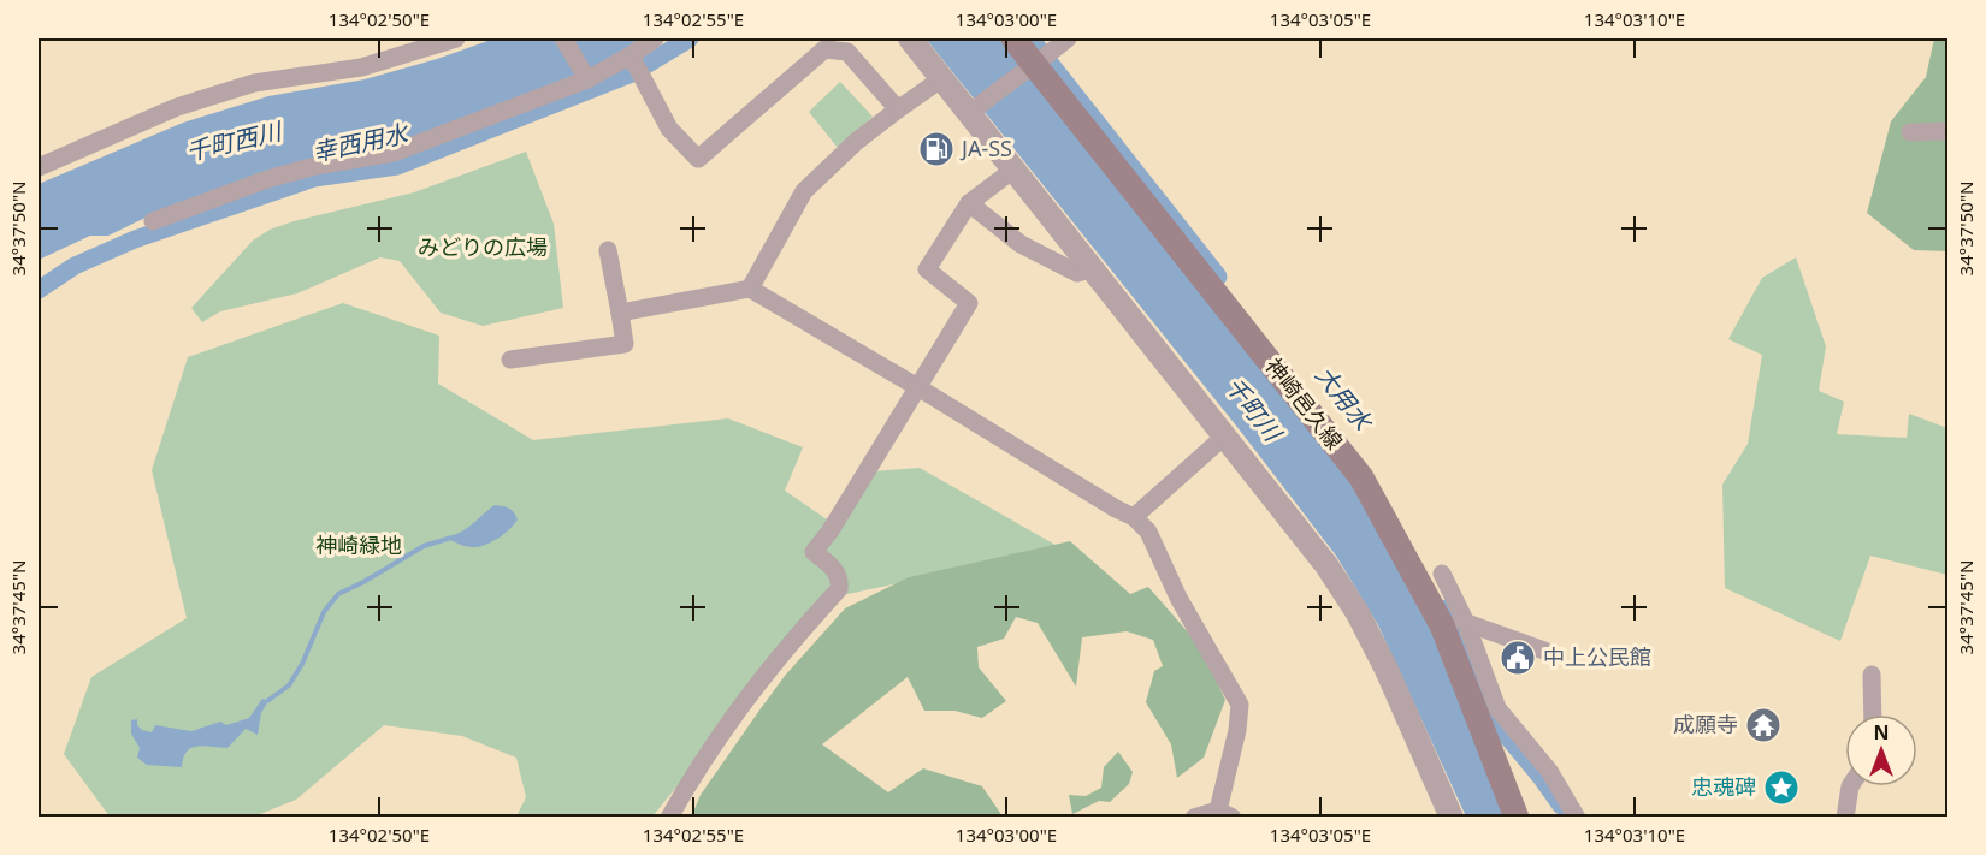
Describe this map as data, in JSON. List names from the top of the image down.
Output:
{
  "streets": {
    "main road": ["神崎邑久線"]
  },
  "water": [
    "千町西川",
    "幸西用水",
    "大用水",
    "千町川"
  ],
  "parks": ["みどりの広場", "神崎緑地"],
  "places": {
    "fuel station": ["JA-SS"],
    "public building": ["中上公民館"],
    "temple": ["成願寺"],
    "place": ["忠魂碑"]
  },
  "north": "top",
  "coordinates": [
    "134°02'50\"E",
    "134°02'55\"E",
    "134°03'00\"E",
    "134°03'05\"E",
    "134°03'10\"E",
    "34°37'50\"N",
    "34°37'45\"N"
  ]
}
